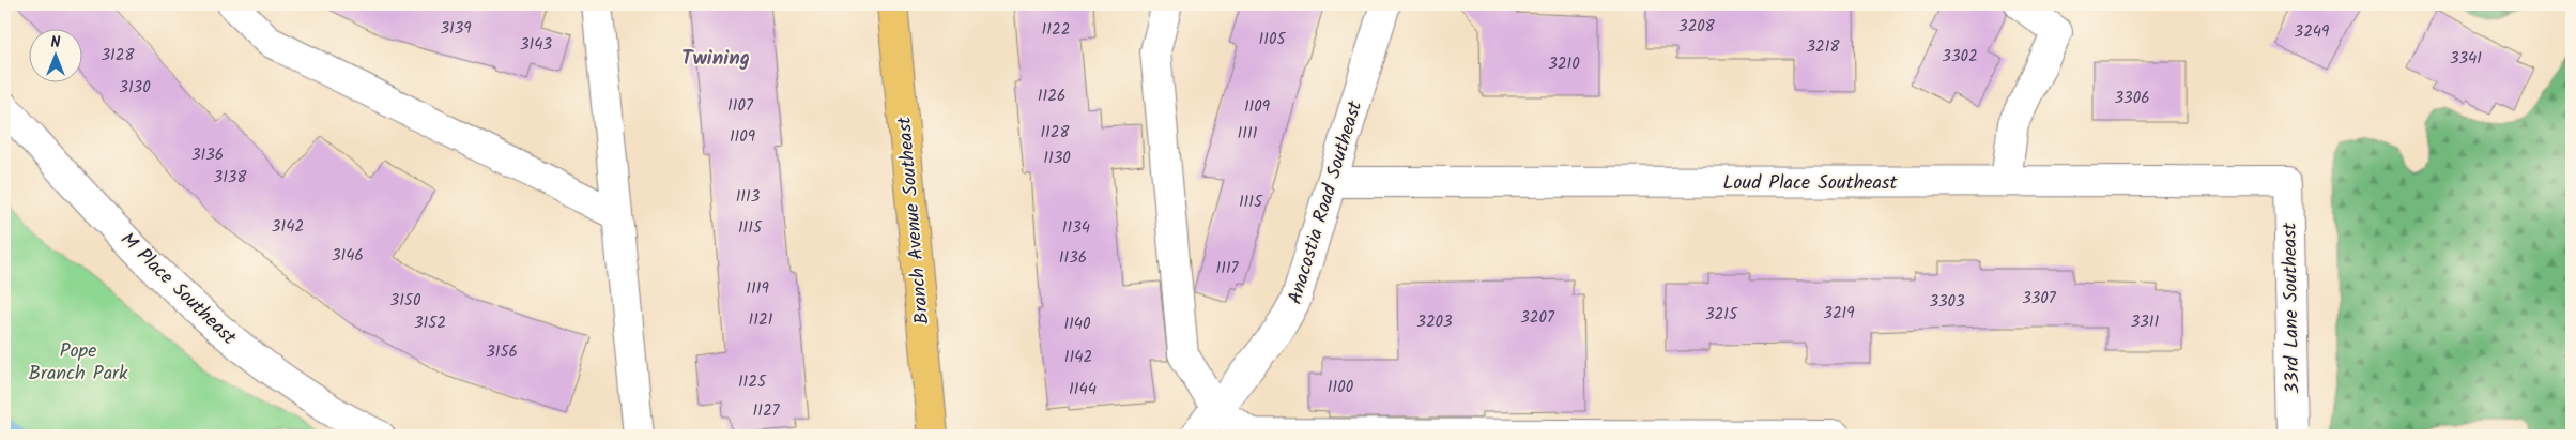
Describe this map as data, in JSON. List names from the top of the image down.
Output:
{
  "streets": {
    "main road": ["Branch Avenue Southeast"],
    "street": [
      "Loud Place Southeast",
      "Anacostia Road Southeast",
      "M Place Southeast",
      "33rd Lane Southeast"
    ]
  },
  "crossings": [
    ["Loud Place Southeast", "Anacostia Road Southeast"],
    ["Loud Place Southeast", "33rd Lane Southeast"]
  ],
  "districts": ["Twining"],
  "parks": ["Pope Branch Park"],
  "house_numbers": [
    "3208",
    "3139",
    "1122",
    "3249",
    "1105",
    "3143",
    "3218",
    "3128",
    "3302",
    "3341",
    "3210",
    "3130",
    "1126",
    "3306",
    "1107",
    "1109",
    "1128",
    "1111",
    "1109",
    "3136",
    "1130",
    "3138",
    "1113",
    "1115",
    "3142",
    "1115",
    "1134",
    "3146",
    "1136",
    "1117",
    "1119",
    "3307",
    "3150",
    "3303",
    "3219",
    "3215",
    "3207",
    "1121",
    "3203",
    "3311",
    "3152",
    "1140",
    "3156",
    "1142",
    "1125",
    "1100",
    "1144",
    "1127"
  ],
  "north": "top"
}
